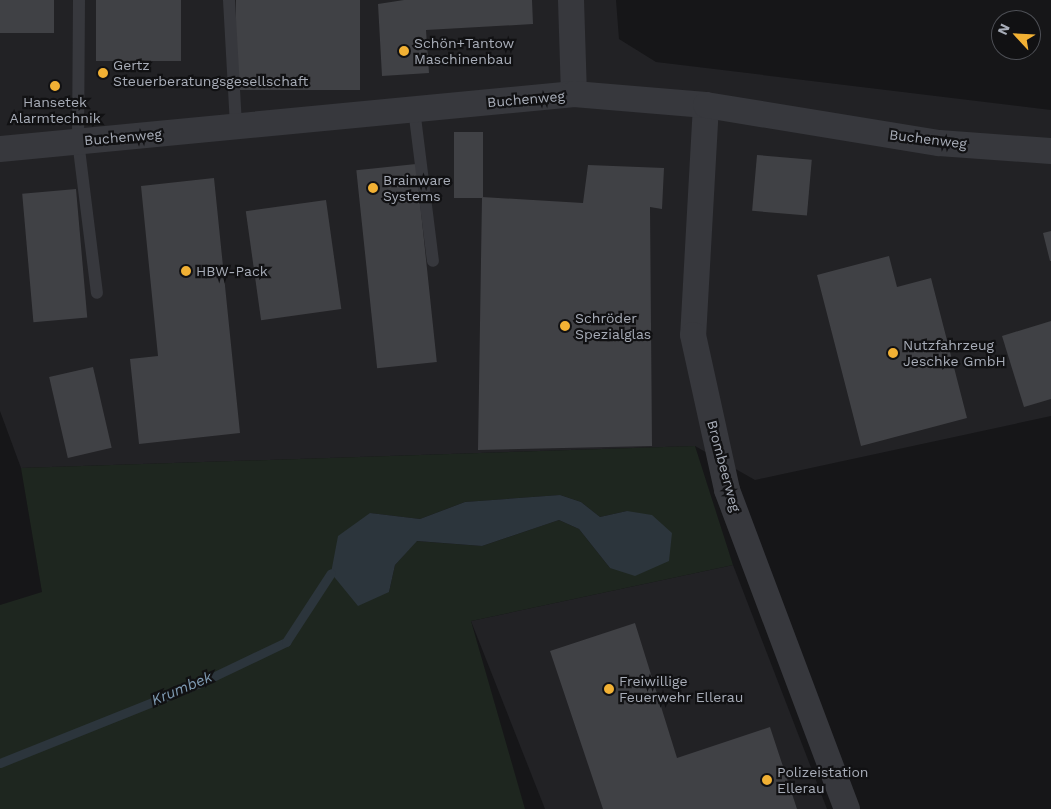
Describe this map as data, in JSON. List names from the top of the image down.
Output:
{
  "streets": {
    "street": ["Buchenweg", "Brombeerweg"]
  },
  "crossings": [
    ["Buchenweg", "Brombeerweg"]
  ],
  "water": ["Krumbek"],
  "places": [
    "Schön+Tantow Maschinenbau",
    "Gertz Steuerberatungsgesellschaft",
    "Hansetek Alarmtechnik",
    "Brainware Systems",
    "HBW-Pack",
    "Schröder Spezialglas",
    "Nutzfahrzeug Jeschke GmbH",
    "Freiwillige Feuerwehr Ellerau",
    "Polizeistation Ellerau"
  ],
  "north": "top left"
}
